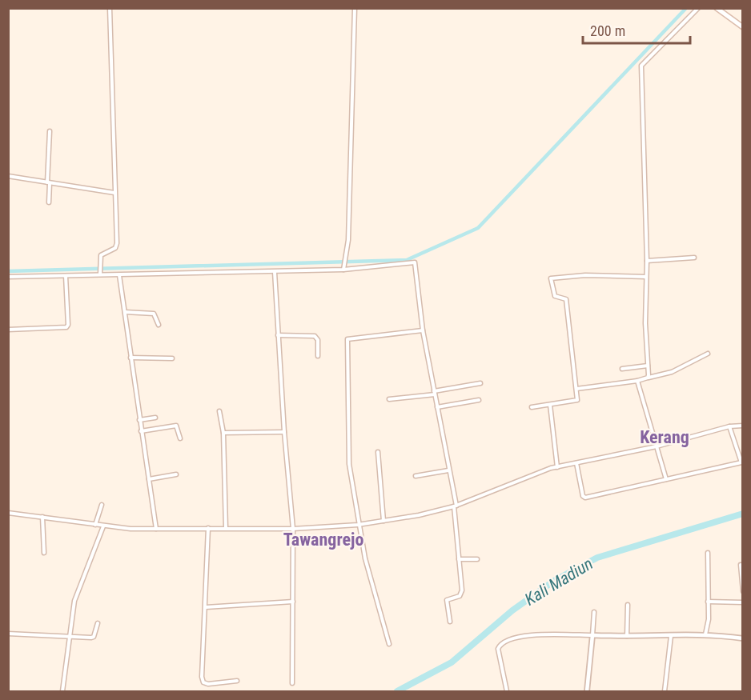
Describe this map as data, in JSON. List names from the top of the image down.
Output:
{
  "districts": ["Kerang", "Tawangrejo"],
  "water": ["Kali Madiun"],
  "scale_bar": "200 m"
}
